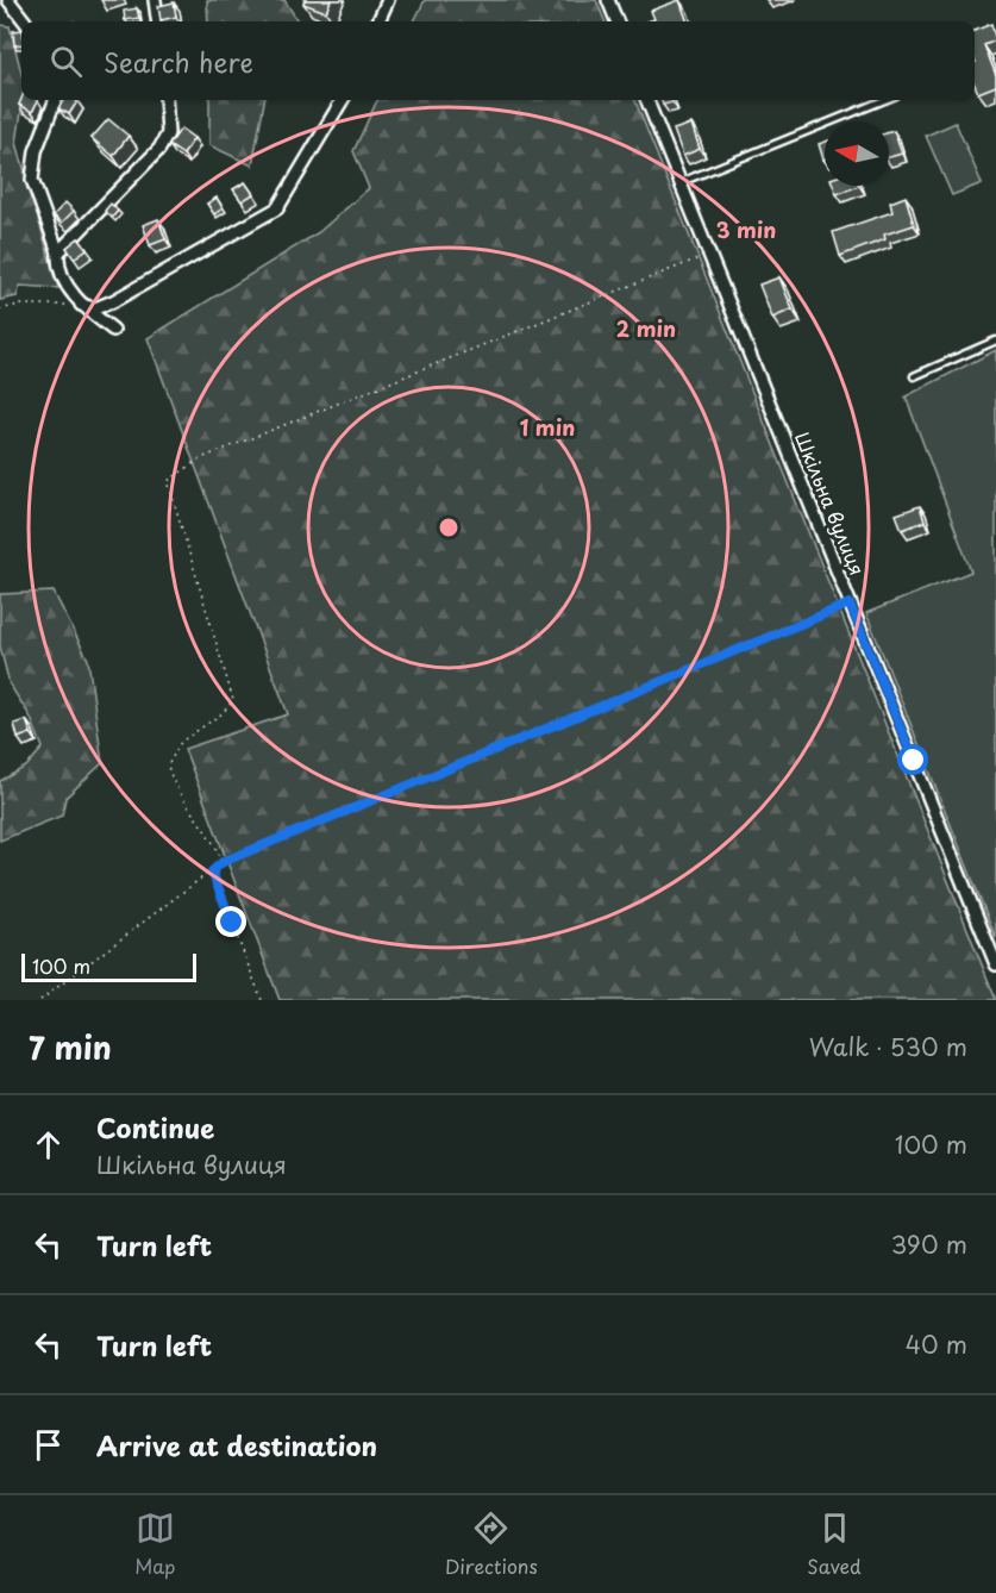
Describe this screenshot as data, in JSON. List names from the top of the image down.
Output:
{
  "streets": {
    "street": ["Шкільна вулиця"]
  },
  "scale_bar": "100 m",
  "north": "left",
  "page": {
    "search": "Search here",
    "scale": "100 m",
    "heading": ["7 min", "Walk · 530 m"],
    "list": [
      ["Continue", "Шкільна вулиця", "100 m"],
      ["Turn left", "390 m"],
      ["Turn left", "40 m"],
      "Arrive at destination"
    ],
    "nav": ["Map", "Directions", "Saved"]
  },
  "rings": ["3 min", "2 min", "1 min"]
}
